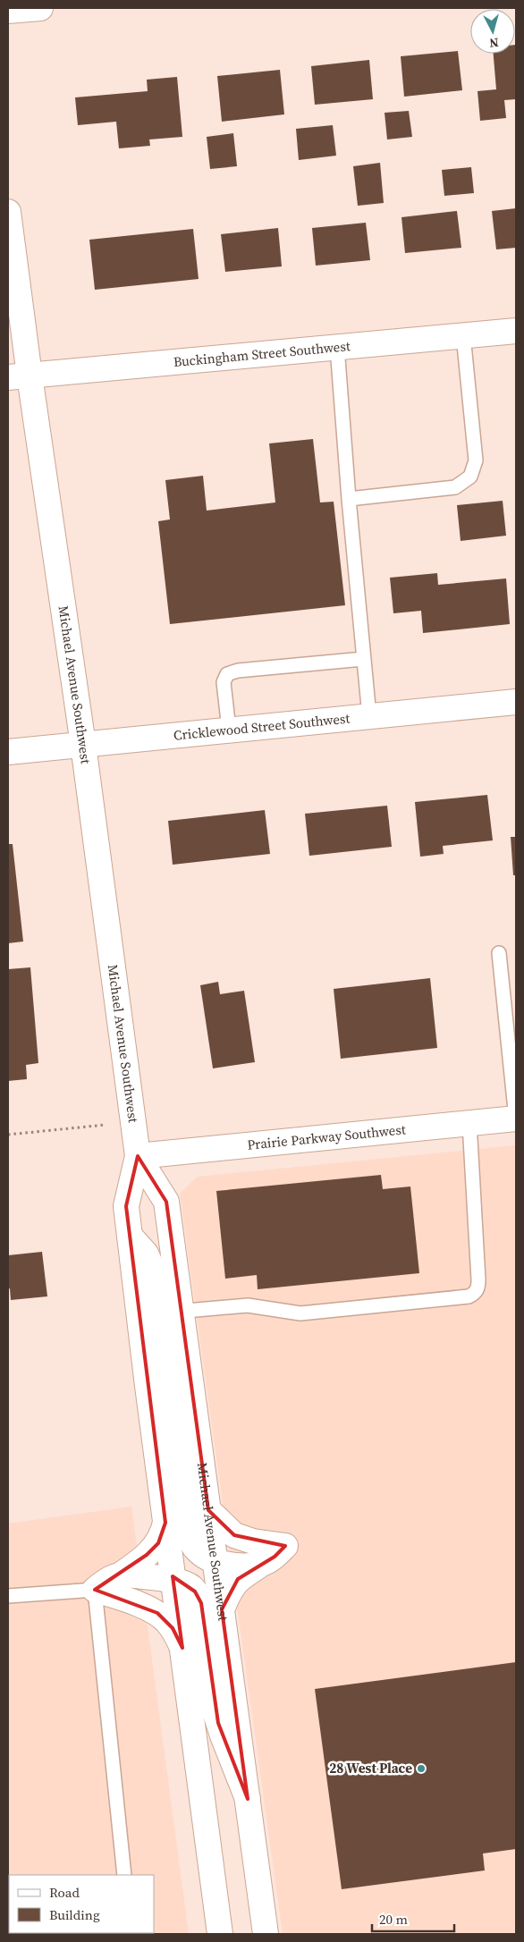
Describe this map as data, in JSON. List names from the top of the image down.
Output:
{
  "streets": {
    "street": [
      "Buckingham Street Southwest",
      "Michael Avenue Southwest",
      "Cricklewood Street Southwest",
      "Prairie Parkway Southwest"
    ]
  },
  "crossings": [
    ["Buckingham Street Southwest", "Michael Avenue Southwest"],
    ["Michael Avenue Southwest", "Cricklewood Street Southwest"],
    ["Michael Avenue Southwest", "Prairie Parkway Southwest"]
  ],
  "places": ["28 West Place"],
  "legend": ["Road", "Building"],
  "scale_bar": "20 m",
  "north": "bottom"
}
